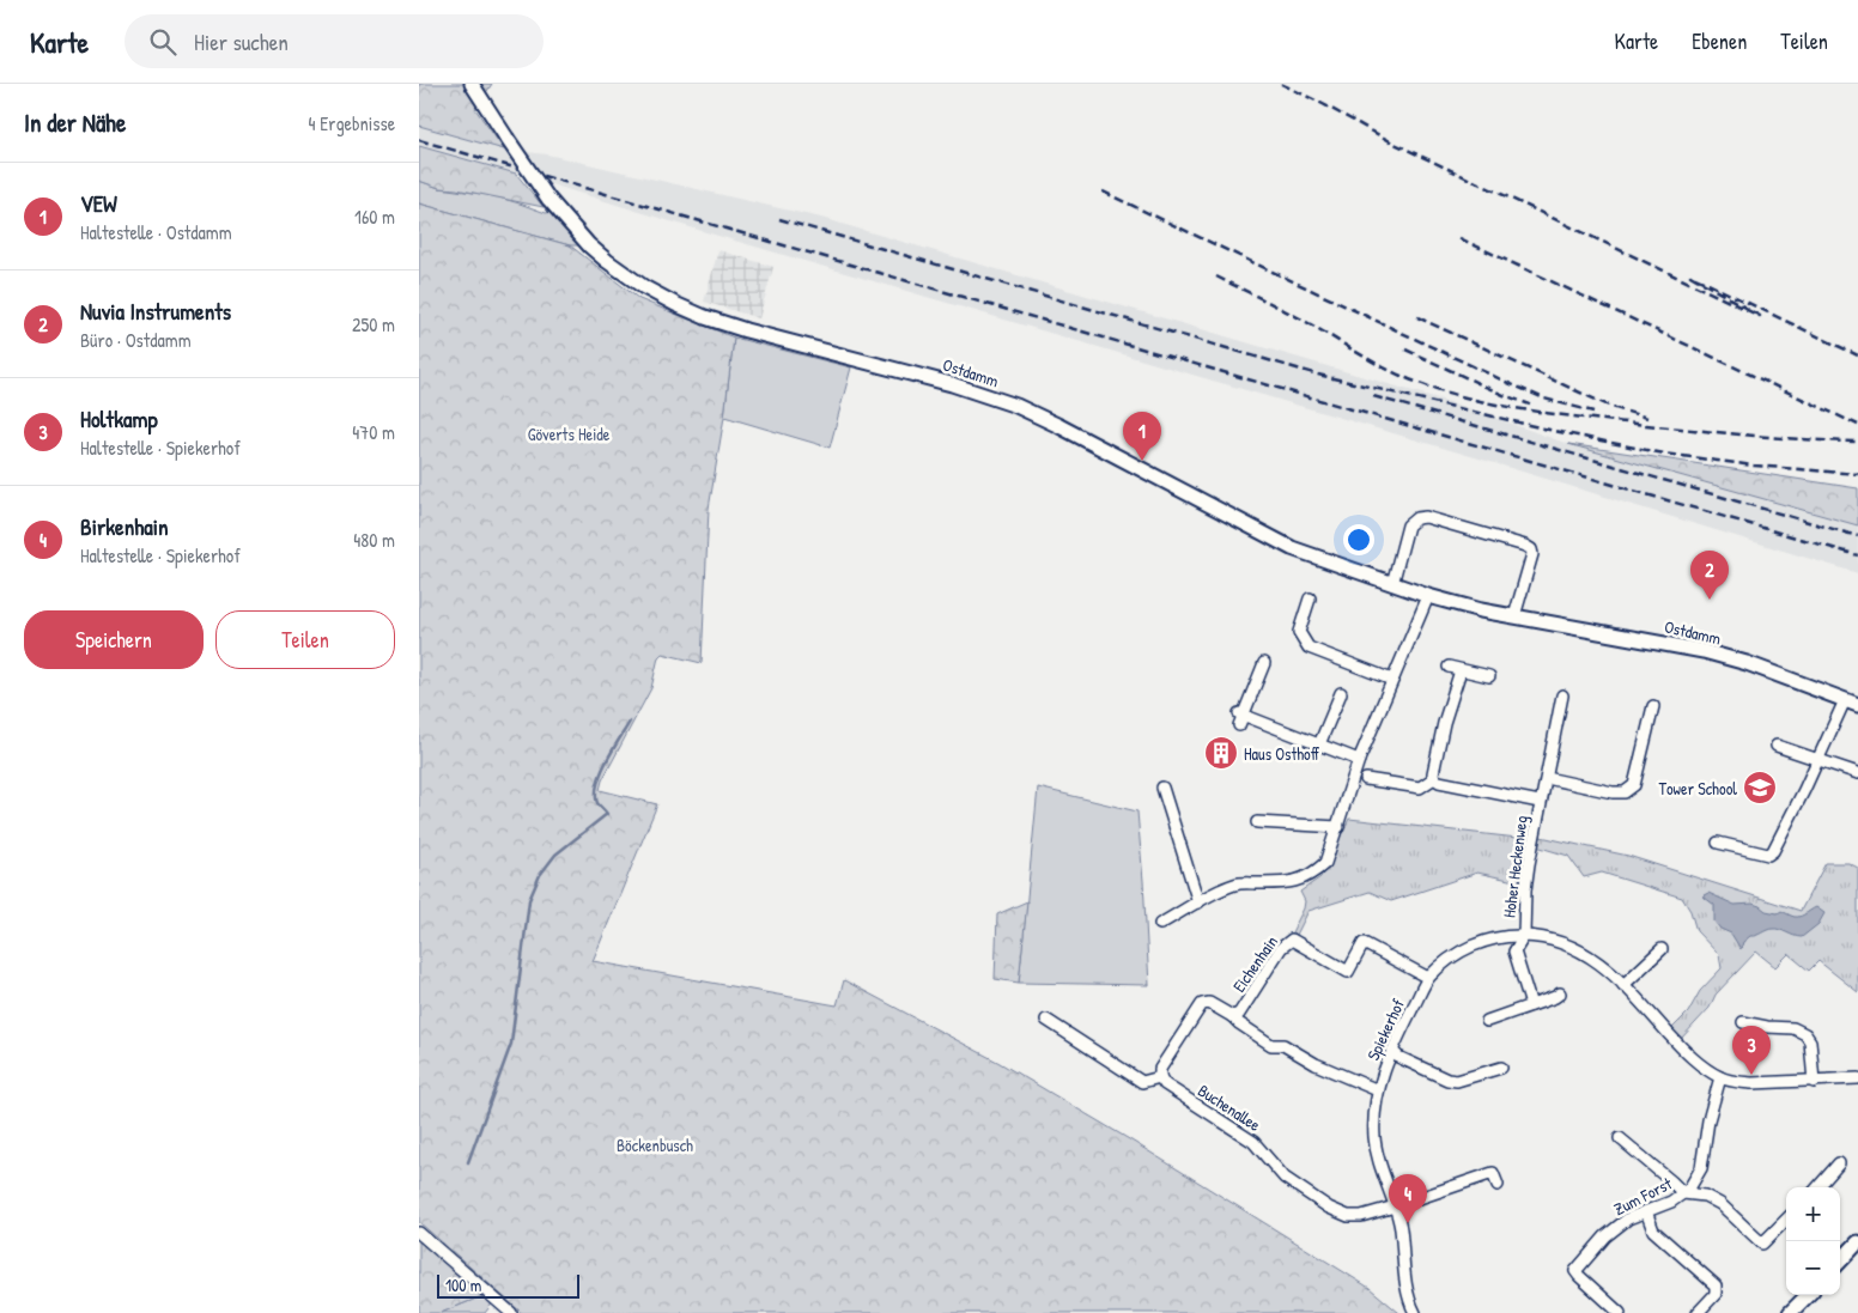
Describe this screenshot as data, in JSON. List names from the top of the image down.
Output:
{
  "streets": {
    "street": [
      "Ostdamm",
      "Hoher Heckenweg",
      "Eichenhain",
      "Spiekerhof",
      "Buchenallee",
      "Zum Forst"
    ]
  },
  "crossings": [
    ["Hoher Heckenweg", "Spiekerhof"],
    ["Eichenhain", "Spiekerhof"],
    ["Eichenhain", "Buchenallee"],
    ["Spiekerhof", "Buchenallee"],
    ["Spiekerhof", "Zum Forst"]
  ],
  "parks": ["Göverts Heide", "Böckenbusch"],
  "places": {
    "building": ["Haus Osthoff"],
    "school or university": ["Tower School"]
  },
  "scale_bar": "100 m",
  "page": {
    "header": "Karte",
    "search": "Hier suchen",
    "nav": ["Karte", "Ebenen", "Teilen"],
    "heading": ["In der Nähe", "4 Ergebnisse"],
    "list": [
      {
        "mark": "1",
        "name": "VEW",
        "note": "Haltestelle · Ostdamm",
        "value": "160 m"
      },
      {
        "mark": "2",
        "name": "Nuvia Instruments",
        "note": "Büro · Ostdamm",
        "value": "250 m"
      },
      {
        "mark": "3",
        "name": "Holtkamp",
        "note": "Haltestelle · Spiekerhof",
        "value": "470 m"
      },
      {
        "mark": "4",
        "name": "Birkenhain",
        "note": "Haltestelle · Spiekerhof",
        "value": "480 m"
      }
    ],
    "pins": [
      "1",
      "2",
      "3",
      "4"
    ],
    "buttons": ["Speichern", "Teilen"],
    "map_buttons": ["+", "−"],
    "scale": "100 m"
  }
}
